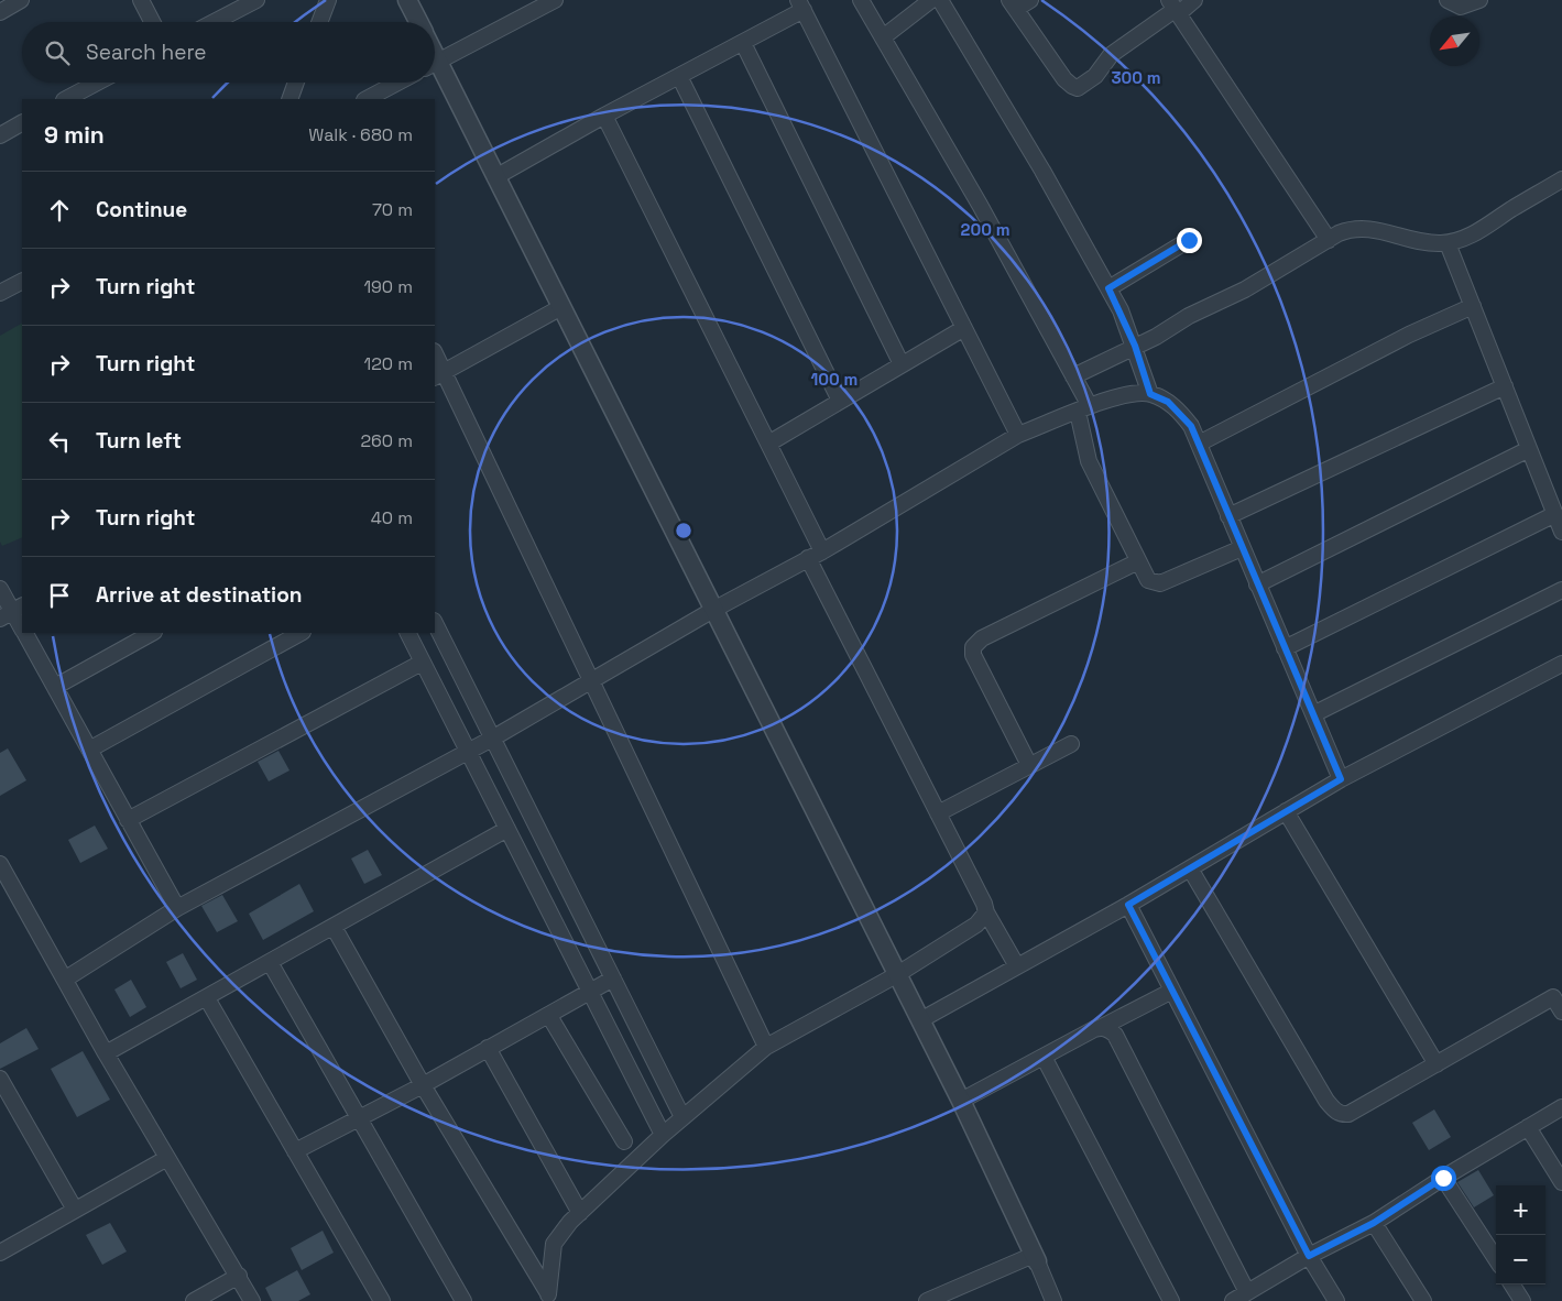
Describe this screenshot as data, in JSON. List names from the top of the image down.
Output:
{
  "north": "bottom left",
  "page": {
    "search": "Search here",
    "heading": ["9 min", "Walk · 680 m"],
    "list": [
      ["Continue", "70 m"],
      ["Turn right", "190 m"],
      ["Turn right", "120 m"],
      ["Turn left", "260 m"],
      ["Turn right", "40 m"],
      "Arrive at destination"
    ],
    "map_buttons": ["+", "−"]
  },
  "rings": ["300 m", "200 m", "100 m"]
}
